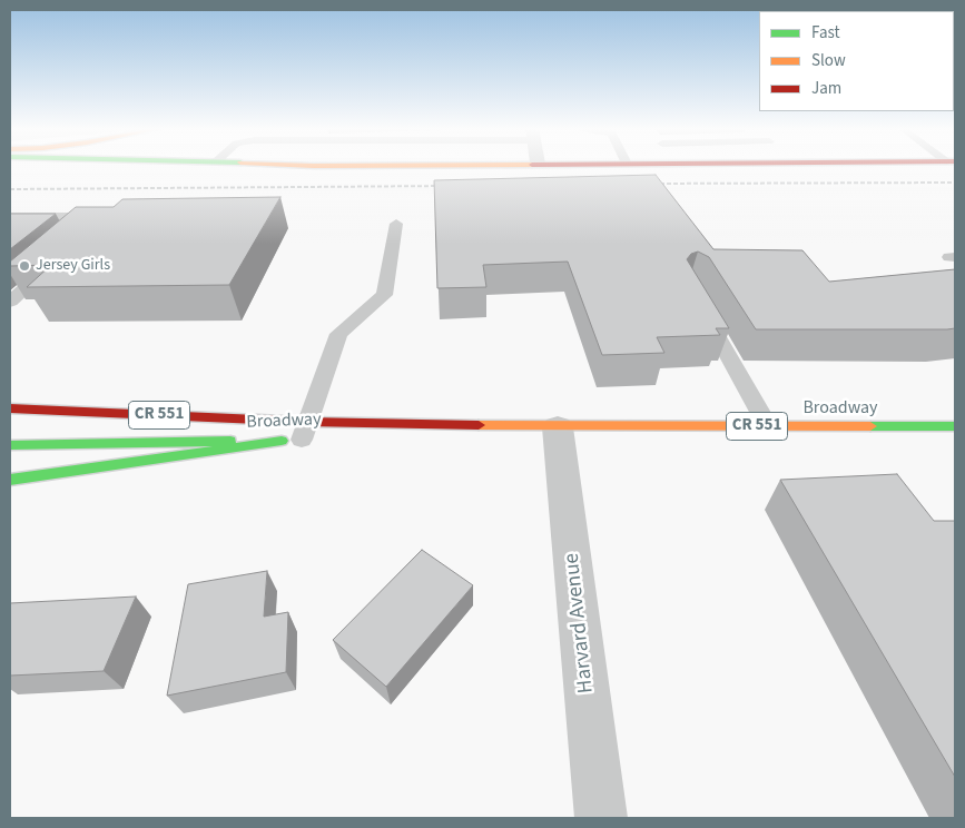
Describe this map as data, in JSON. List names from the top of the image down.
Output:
{
  "streets": {
    "main road": ["Broadway", "CR 551"],
    "street": ["Harvard Avenue"]
  },
  "crossings": [
    ["Broadway", "Harvard Avenue"]
  ],
  "places": ["Jersey Girls"],
  "legend": ["Fast", "Slow", "Jam"]
}
